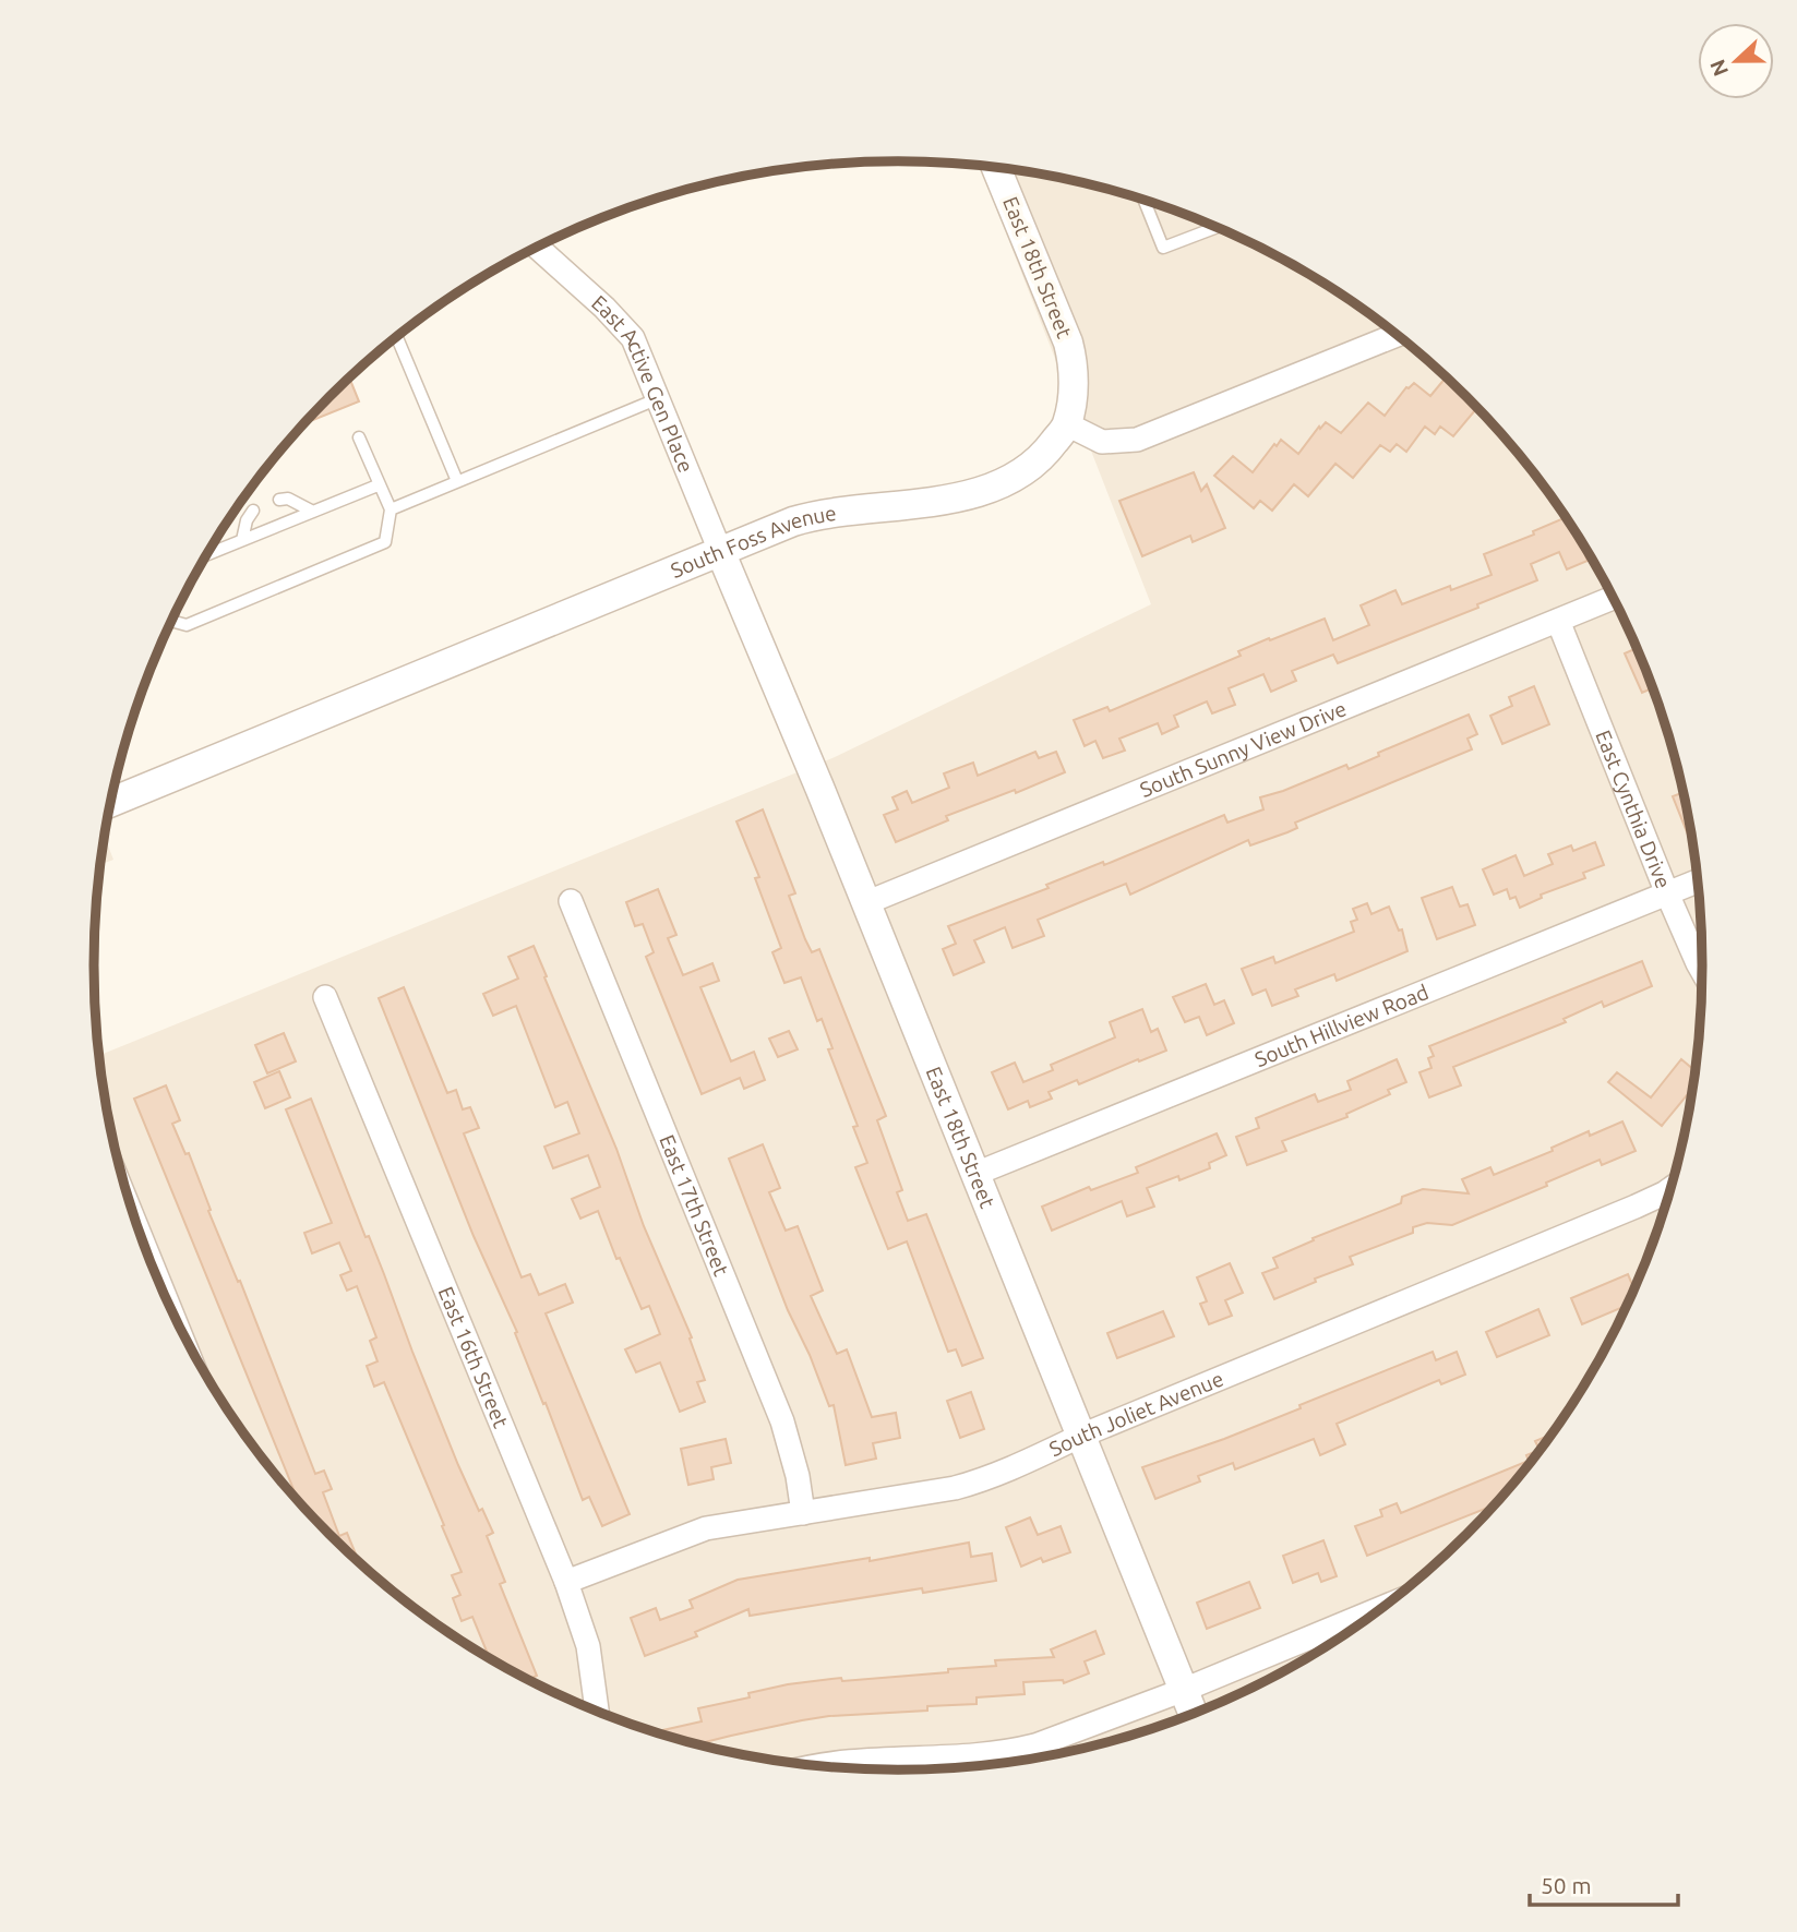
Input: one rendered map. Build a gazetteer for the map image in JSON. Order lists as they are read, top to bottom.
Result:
{
  "streets": {
    "street": [
      "East 18th Street",
      "East Active Gen Place",
      "South Foss Avenue",
      "South Sunny View Drive",
      "East Cynthia Drive",
      "South Hillview Road",
      "East 17th Street",
      "East 16th Street",
      "South Joliet Avenue"
    ]
  },
  "crossings": [
    ["East 18th Street", "East Active Gen Place"],
    ["East 18th Street", "South Foss Avenue"],
    ["East 18th Street", "South Sunny View Drive"],
    ["East 18th Street", "South Hillview Road"],
    ["East 18th Street", "South Joliet Avenue"],
    ["East Active Gen Place", "South Foss Avenue"],
    ["South Sunny View Drive", "East Cynthia Drive"],
    ["East Cynthia Drive", "South Hillview Road"],
    ["East 17th Street", "South Joliet Avenue"],
    ["East 16th Street", "South Joliet Avenue"]
  ],
  "scale_bar": "50 m",
  "north": "left"
}
